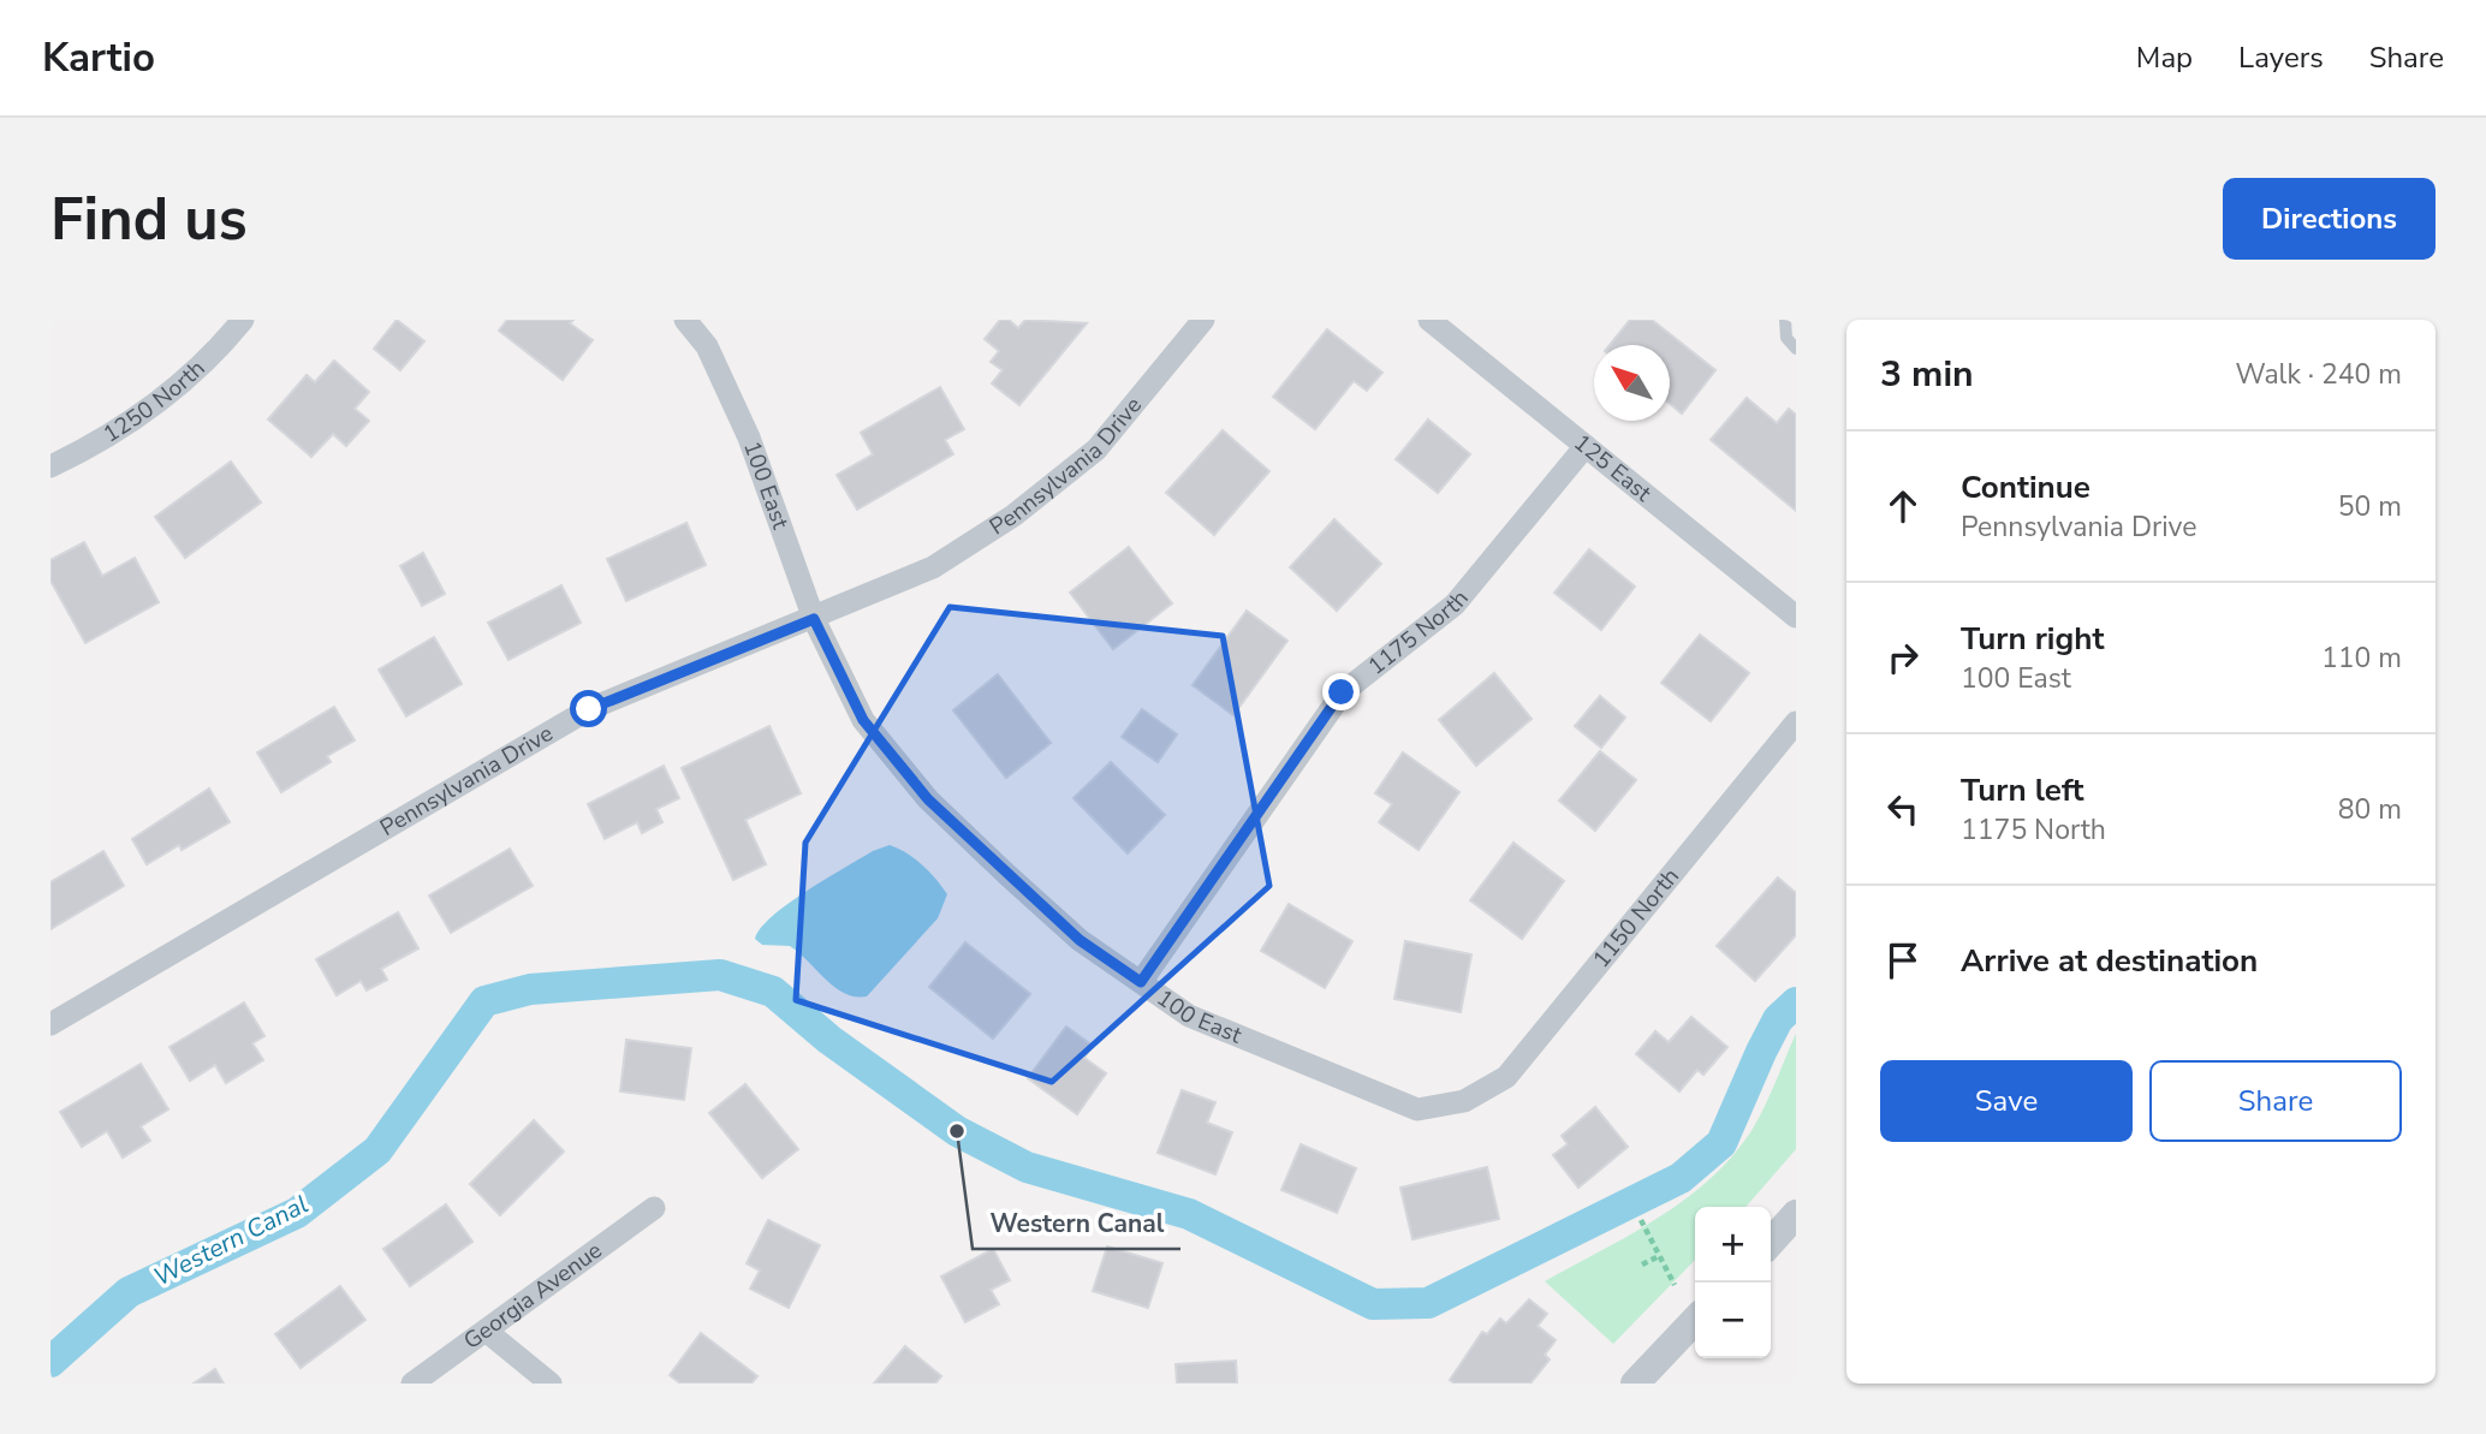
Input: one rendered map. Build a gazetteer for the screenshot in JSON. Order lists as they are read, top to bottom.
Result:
{
  "streets": {
    "street": [
      "1250 North",
      "Pennsylvania Drive",
      "125 East",
      "100 East",
      "1175 North",
      "1150 North",
      "Georgia Avenue"
    ]
  },
  "crossings": [
    ["Pennsylvania Drive", "100 East"],
    ["125 East", "1175 North"],
    ["100 East", "1175 North"],
    ["100 East", "1150 North"]
  ],
  "water": ["Western Canal"],
  "places": ["Western Canal"],
  "north": "top left",
  "page": {
    "header": "Kartio",
    "nav": ["Map", "Layers", "Share"],
    "buttons": [
      "Directions",
      ["Save", "Share"]
    ],
    "title": "Find us",
    "heading": ["3 min", "Walk · 240 m"],
    "list": [
      ["Continue", "Pennsylvania Drive", "50 m"],
      ["Turn right", "100 East", "110 m"],
      ["Turn left", "1175 North", "80 m"],
      "Arrive at destination"
    ],
    "map_buttons": ["+", "−"]
  }
}
